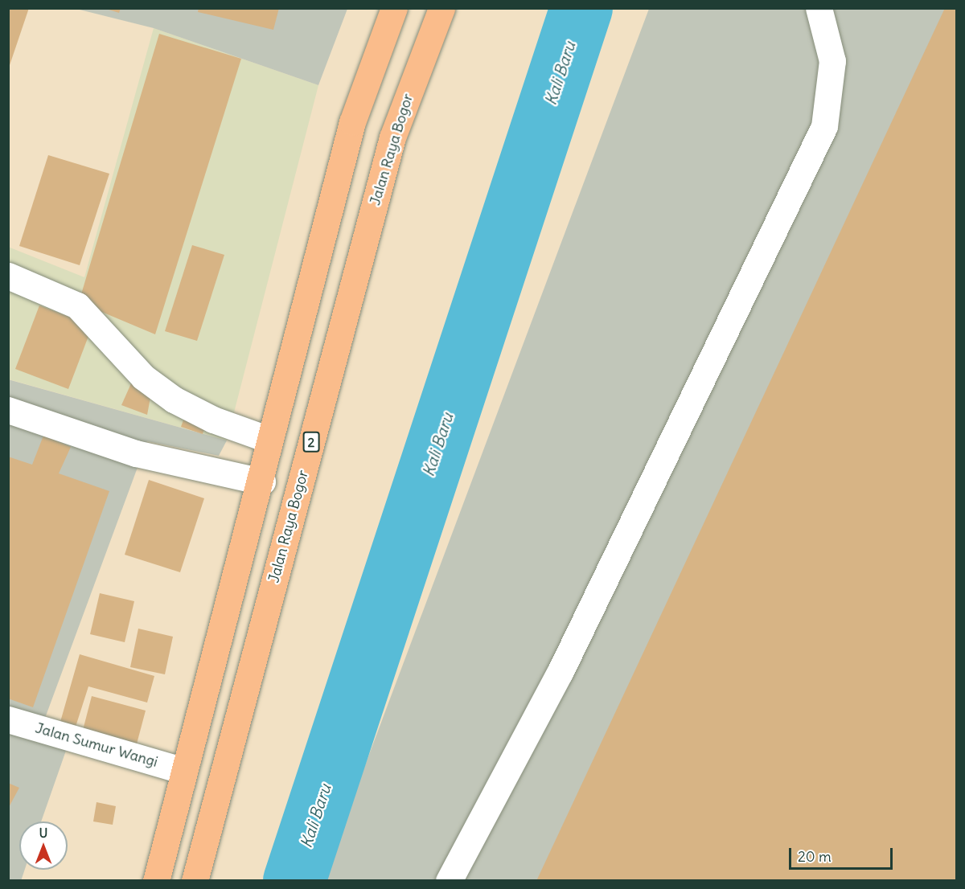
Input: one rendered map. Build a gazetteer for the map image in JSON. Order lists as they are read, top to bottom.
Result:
{
  "streets": {
    "highway": ["Jalan Raya Bogor", "2"],
    "street": ["Jalan Sumur Wangi"]
  },
  "water": ["Kali Baru"],
  "scale_bar": "20 m",
  "north": "top"
}
